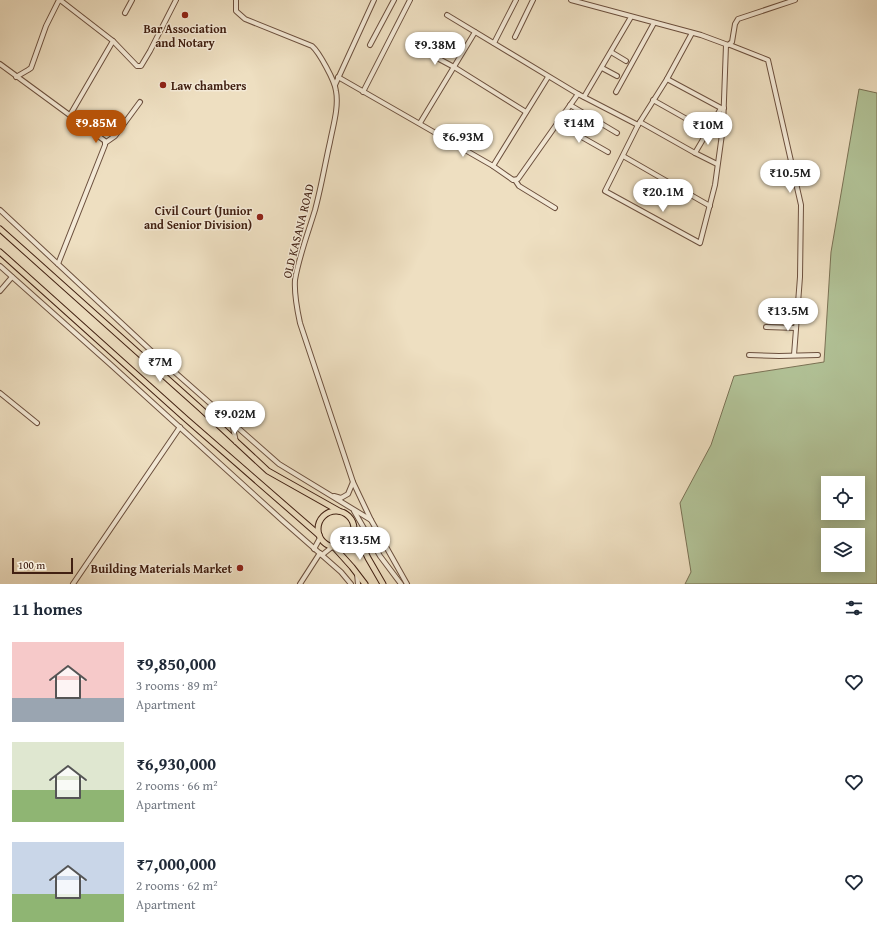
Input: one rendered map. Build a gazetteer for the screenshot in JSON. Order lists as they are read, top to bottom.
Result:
{
  "streets": {
    "street": ["OLD KASANA ROAD"]
  },
  "places": [
    "Bar Association and Notary",
    "Law chambers",
    "Civil Court (Junior and Senior Division)",
    "Building Materials Market"
  ],
  "scale_bar": "100 m",
  "page": {
    "price": [
      "₹9.38M",
      "₹9.85M",
      "₹14M",
      "₹10M",
      "₹6.93M",
      "₹10.5M",
      "₹20.1M",
      "₹13.5M",
      "₹7M",
      "₹9.02M",
      "₹13.5M"
    ],
    "scale": "100 m",
    "heading": "11 homes",
    "list": [
      {
        "name": "₹9,850,000",
        "note": "3 rooms · 89 m² · Apartment"
      },
      {
        "name": "₹6,930,000",
        "note": "2 rooms · 66 m² · Apartment"
      },
      {
        "name": "₹7,000,000",
        "note": "2 rooms · 62 m² · Apartment"
      }
    ]
  }
}
